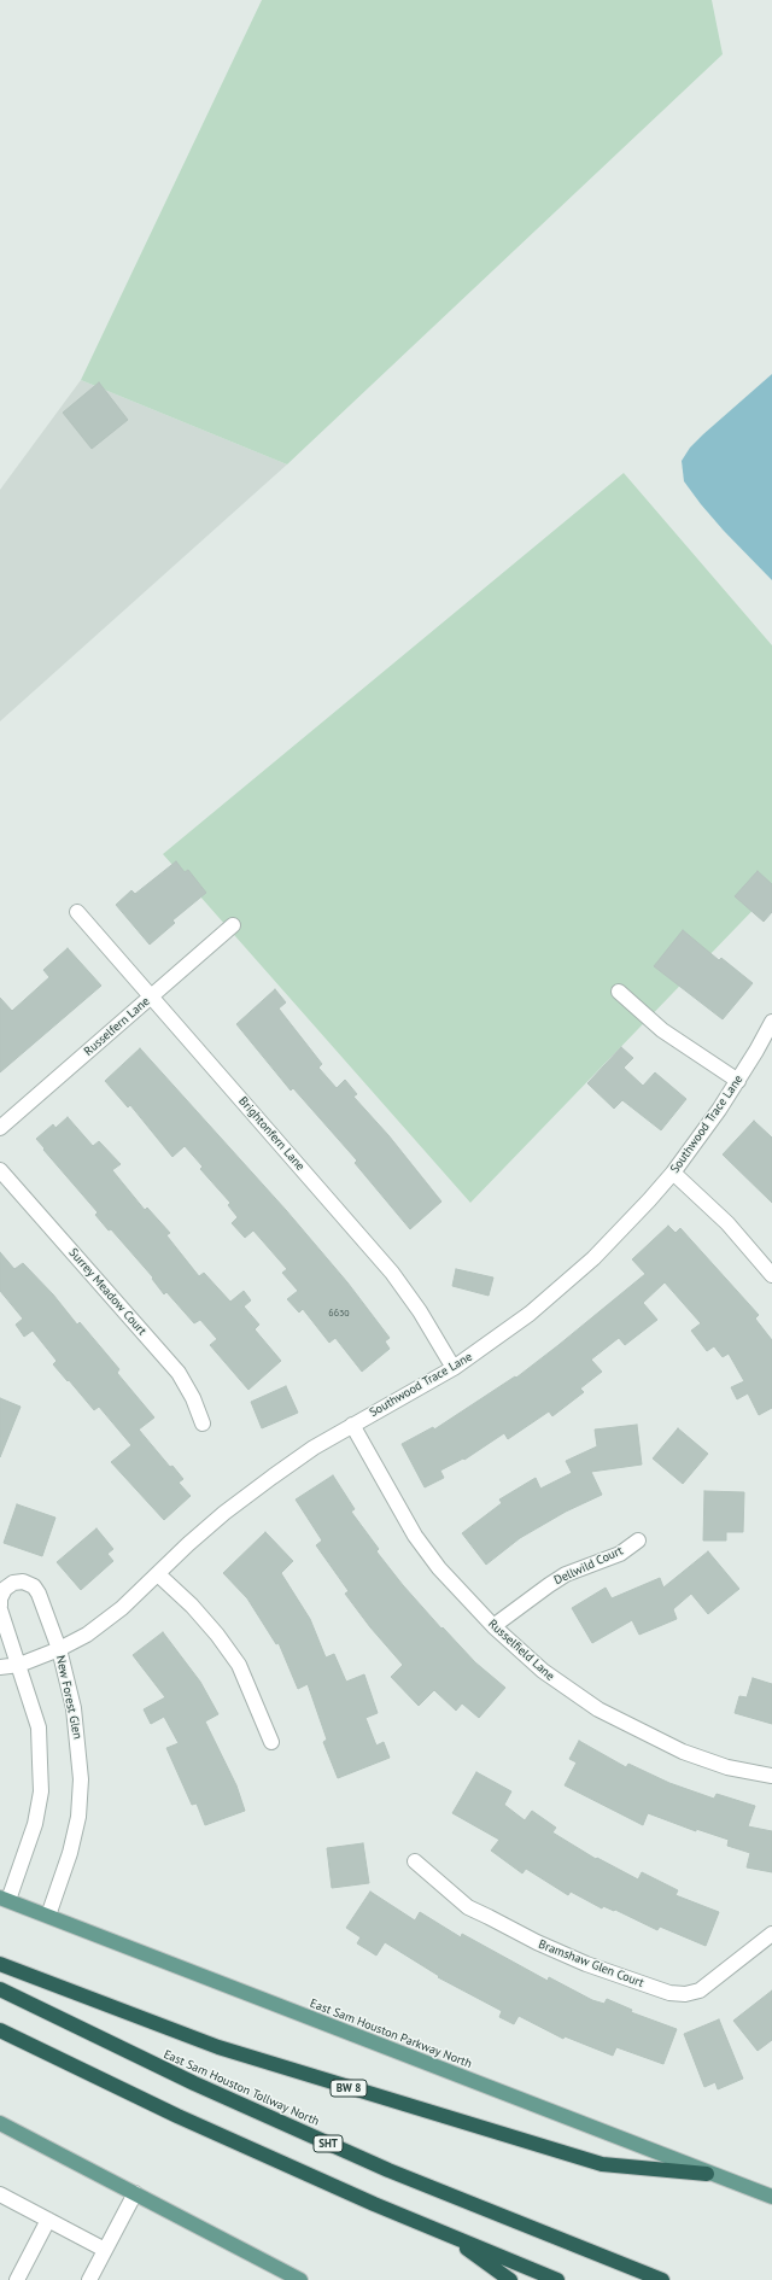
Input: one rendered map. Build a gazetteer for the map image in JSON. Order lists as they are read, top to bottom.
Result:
{
  "streets": {
    "highway": ["East Sam Houston Tollway North", "BW 8", "SHT"],
    "main road": ["East Sam Houston Parkway North"],
    "street": [
      "Russelfern Lane",
      "Southwood Trace Lane",
      "Brightonfern Lane",
      "Surrey Meadow Court",
      "Dellwild Court",
      "Russelfield Lane",
      "New Forest Glen",
      "Bramshaw Glen Court"
    ]
  },
  "crossings": [
    ["Russelfern Lane", "Brightonfern Lane"],
    ["Southwood Trace Lane", "Brightonfern Lane"],
    ["Southwood Trace Lane", "Russelfield Lane"],
    ["Southwood Trace Lane", "New Forest Glen"],
    ["Dellwild Court", "Russelfield Lane"],
    ["New Forest Glen", "East Sam Houston Parkway North"],
    ["East Sam Houston Parkway North", "BW 8"]
  ],
  "house_numbers": ["6630"]
}
